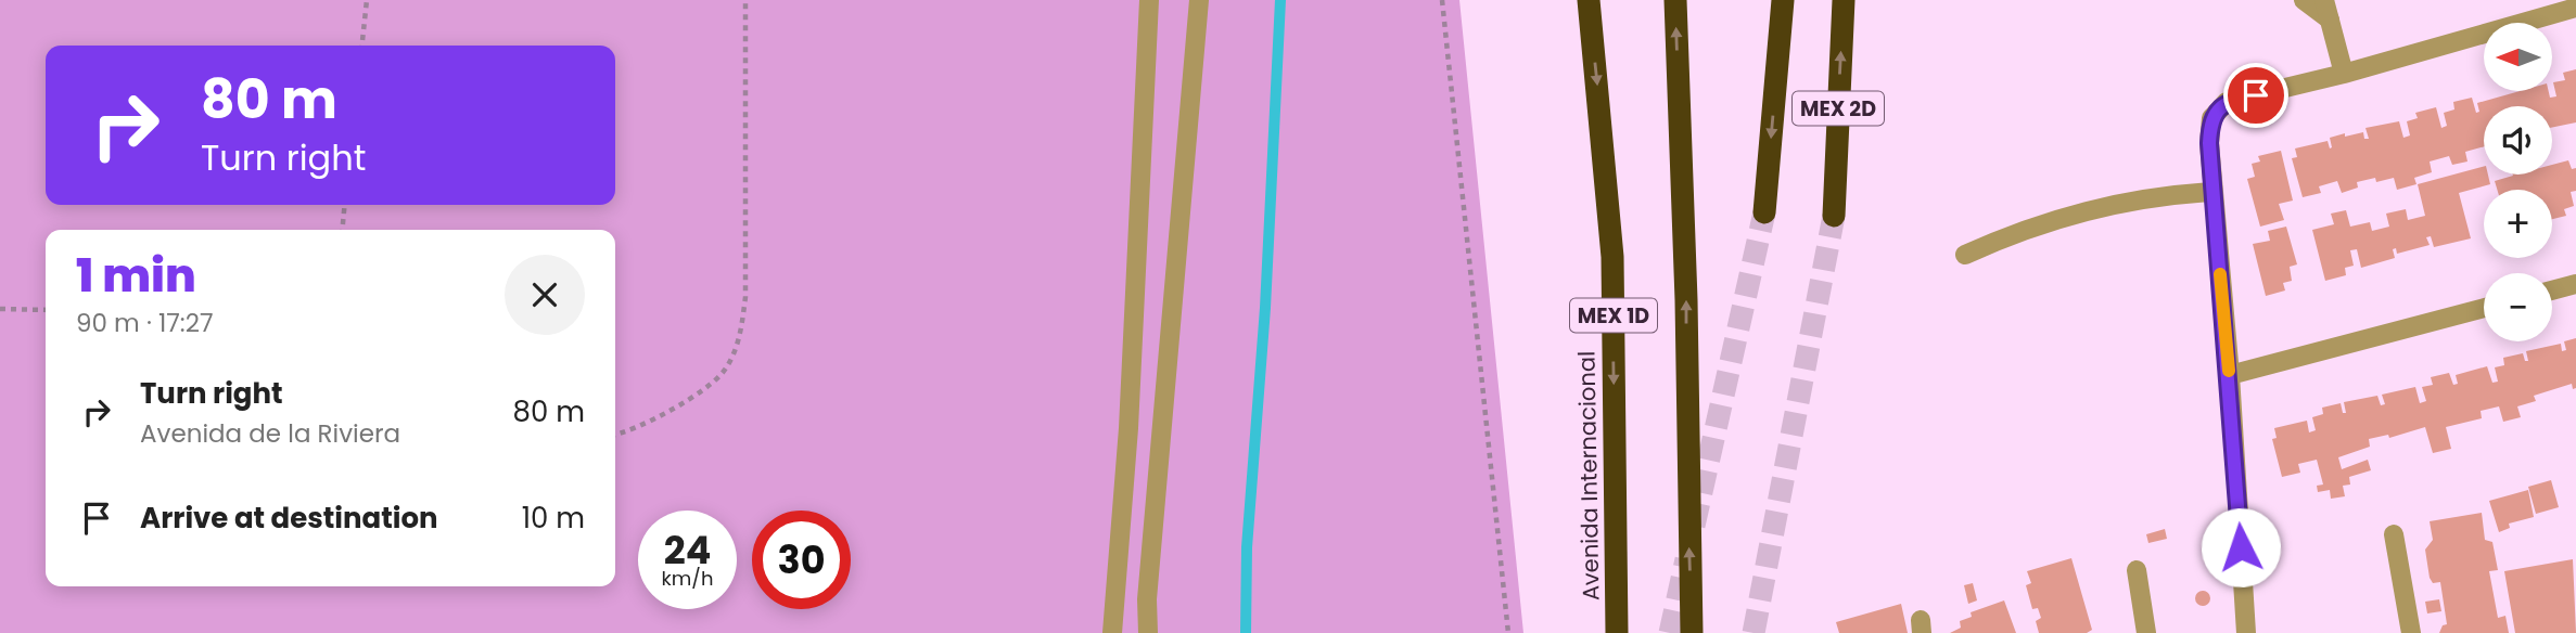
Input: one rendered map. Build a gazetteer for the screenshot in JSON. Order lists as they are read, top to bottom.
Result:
{
  "streets": {
    "highway": ["MEX 2D", "MEX 1D", "Avenida Internacional"]
  },
  "north": "left",
  "page": {
    "map_buttons": ["+", "−"],
    "turn": ["80 m", "Turn right"],
    "heading": ["1 min", "90 m · 17:27"],
    "list": [
      {
        "name": "Turn right",
        "note": "Avenida de la Riviera",
        "value": "80 m"
      },
      {
        "name": "Arrive at destination",
        "value": "10 m"
      }
    ],
    "speed": "24 km/h",
    "limit": "30"
  }
}
